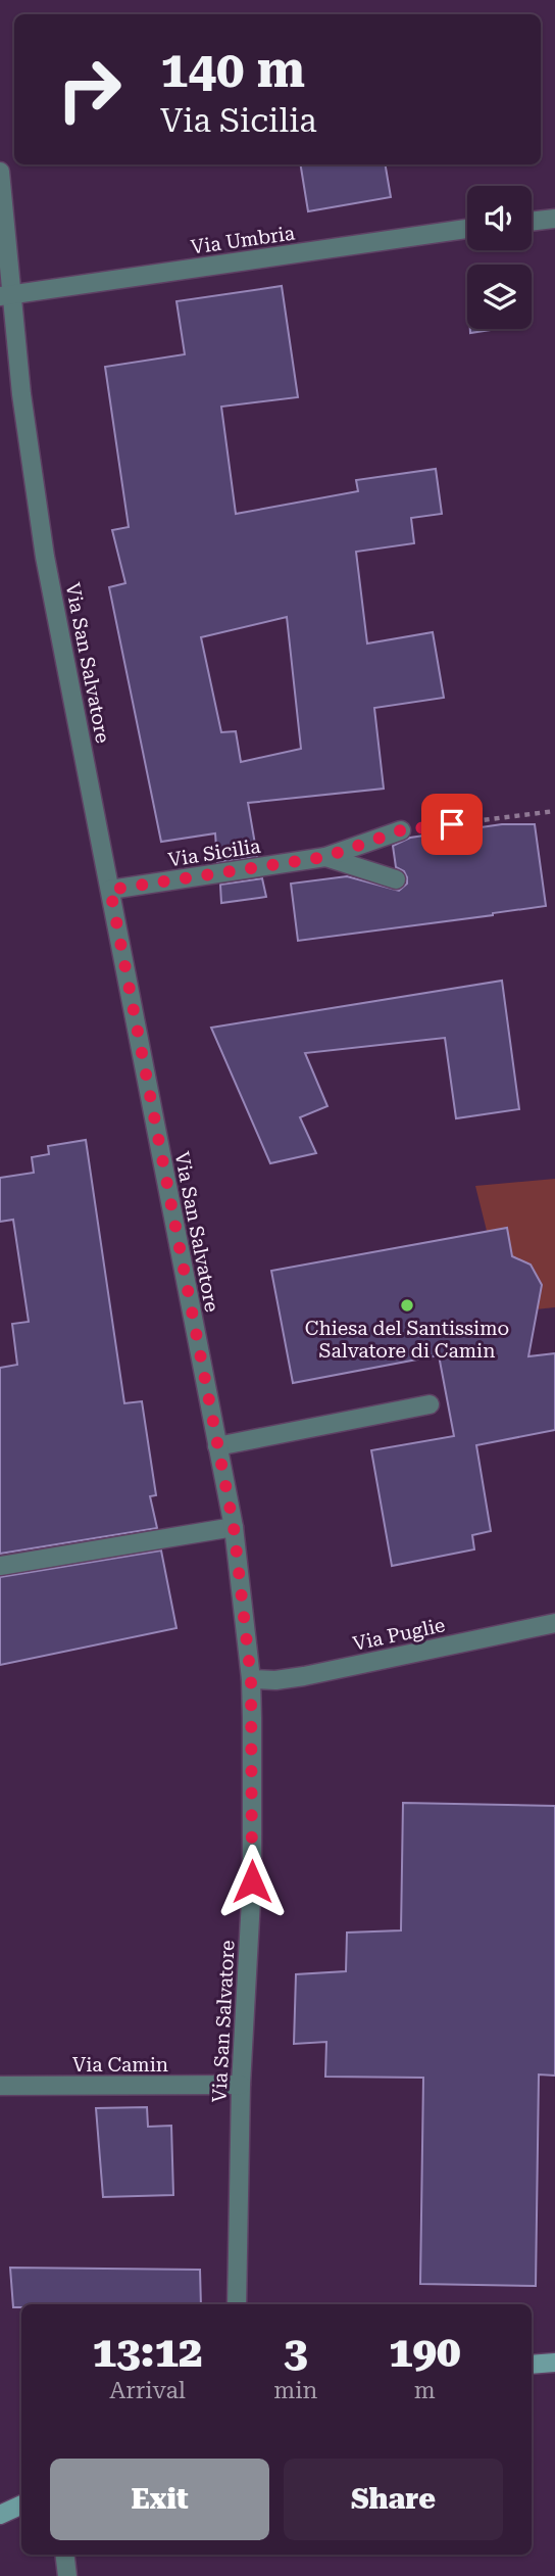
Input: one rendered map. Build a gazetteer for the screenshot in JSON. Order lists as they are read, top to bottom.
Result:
{
  "streets": {
    "street": [
      "Via Umbria",
      "Via San Salvatore",
      "Via Sicilia",
      "Via Puglie",
      "Via Camin"
    ]
  },
  "crossings": [
    ["Via Umbria", "Via San Salvatore"],
    ["Via San Salvatore", "Via Sicilia"],
    ["Via San Salvatore", "Via Puglie"],
    ["Via San Salvatore", "Via Camin"]
  ],
  "places": ["Chiesa del Santissimo Salvatore di Camin"],
  "page": {
    "turn": ["140 m", "Via Sicilia"],
    "eta": [
      "13:12",
      "Arrival",
      "3",
      "min",
      "190",
      "m"
    ],
    "buttons": ["Exit", "Share"]
  }
}
